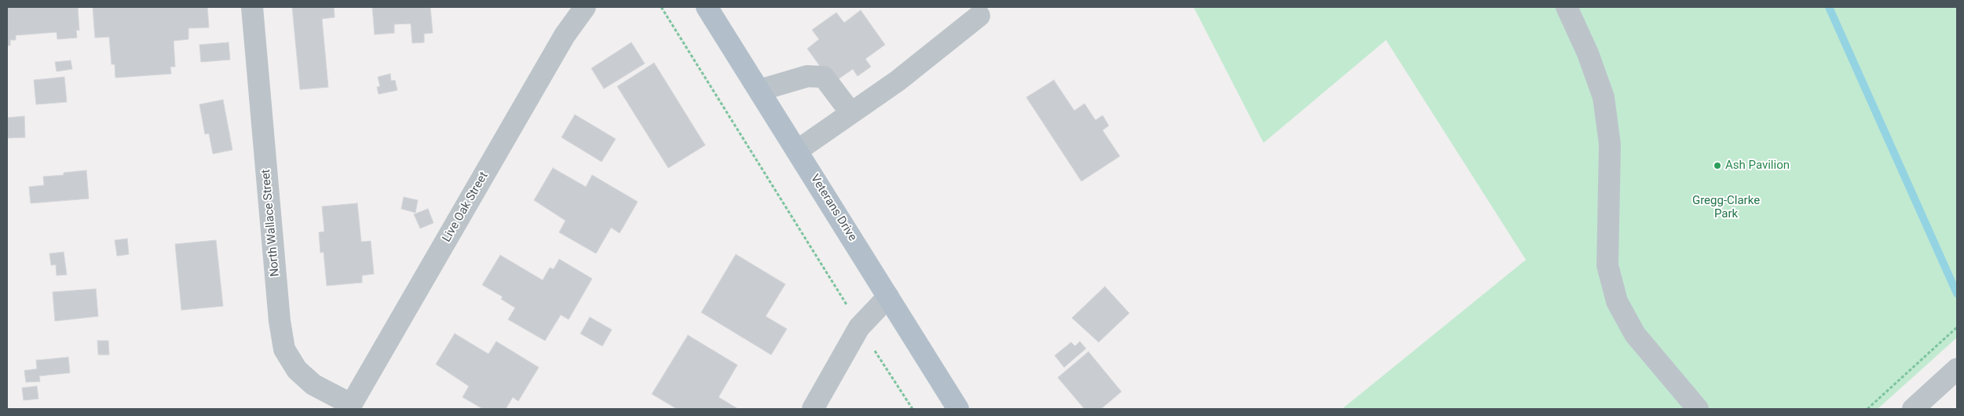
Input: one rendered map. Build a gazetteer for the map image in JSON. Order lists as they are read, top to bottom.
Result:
{
  "streets": {
    "main road": ["Veterans Drive"],
    "street": ["Live Oak Street", "North Wallace Street"]
  },
  "crossings": [
    ["Live Oak Street", "North Wallace Street"]
  ],
  "parks": ["Gregg-Clarke Park"],
  "places": ["Ash Pavilion"]
}
